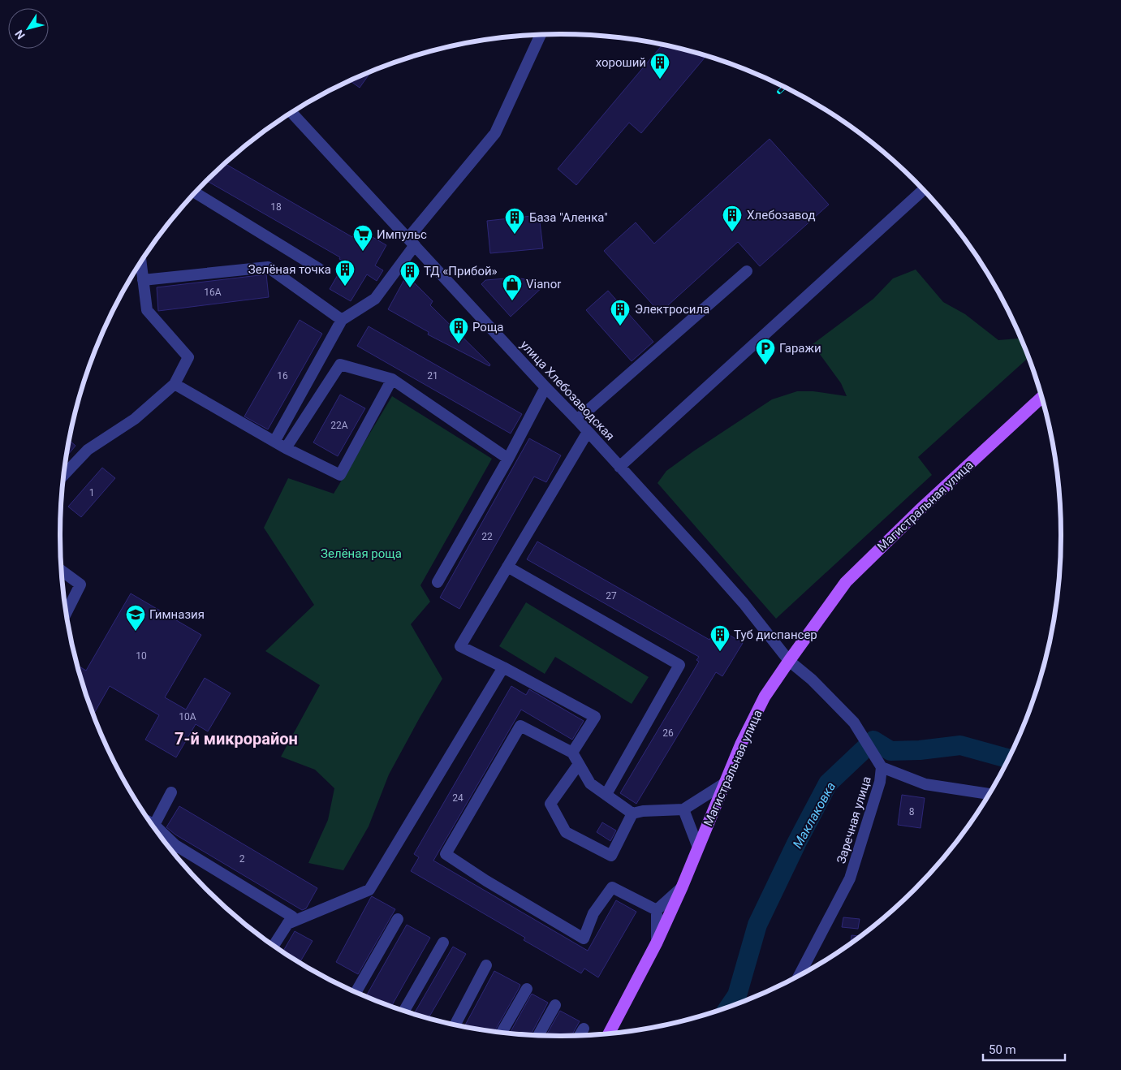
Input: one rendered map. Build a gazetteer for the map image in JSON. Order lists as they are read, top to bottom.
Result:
{
  "streets": {
    "main road": ["Магистральная улица"],
    "street": ["улица Хлебозаводская", "Заречная улица"]
  },
  "crossings": [
    ["улица Хлебозаводская", "Магистральная улица"],
    ["улица Хлебозаводская", "Заречная улица"]
  ],
  "districts": ["7-й микрорайон"],
  "water": ["Маклаковка"],
  "parks": ["Зелёная роща"],
  "places": {
    "building": [
      "хороший",
      "Хлебозавод",
      "База \"Аленка\"",
      "Зелёная точка",
      "ТД «Прибой»",
      "Электросила",
      "Роща",
      "Туб диспансер"
    ],
    "supermarket": ["Импульс"],
    "shop": ["Vianor"],
    "parking": ["Гаражи"],
    "school or university": ["Гимназия"]
  },
  "house_numbers": [
    "18",
    "16А",
    "16",
    "21",
    "22А",
    "1",
    "22",
    "27",
    "10",
    "10А",
    "26",
    "24",
    "8",
    "2"
  ],
  "scale_bar": "50 m",
  "north": "bottom left"
}
